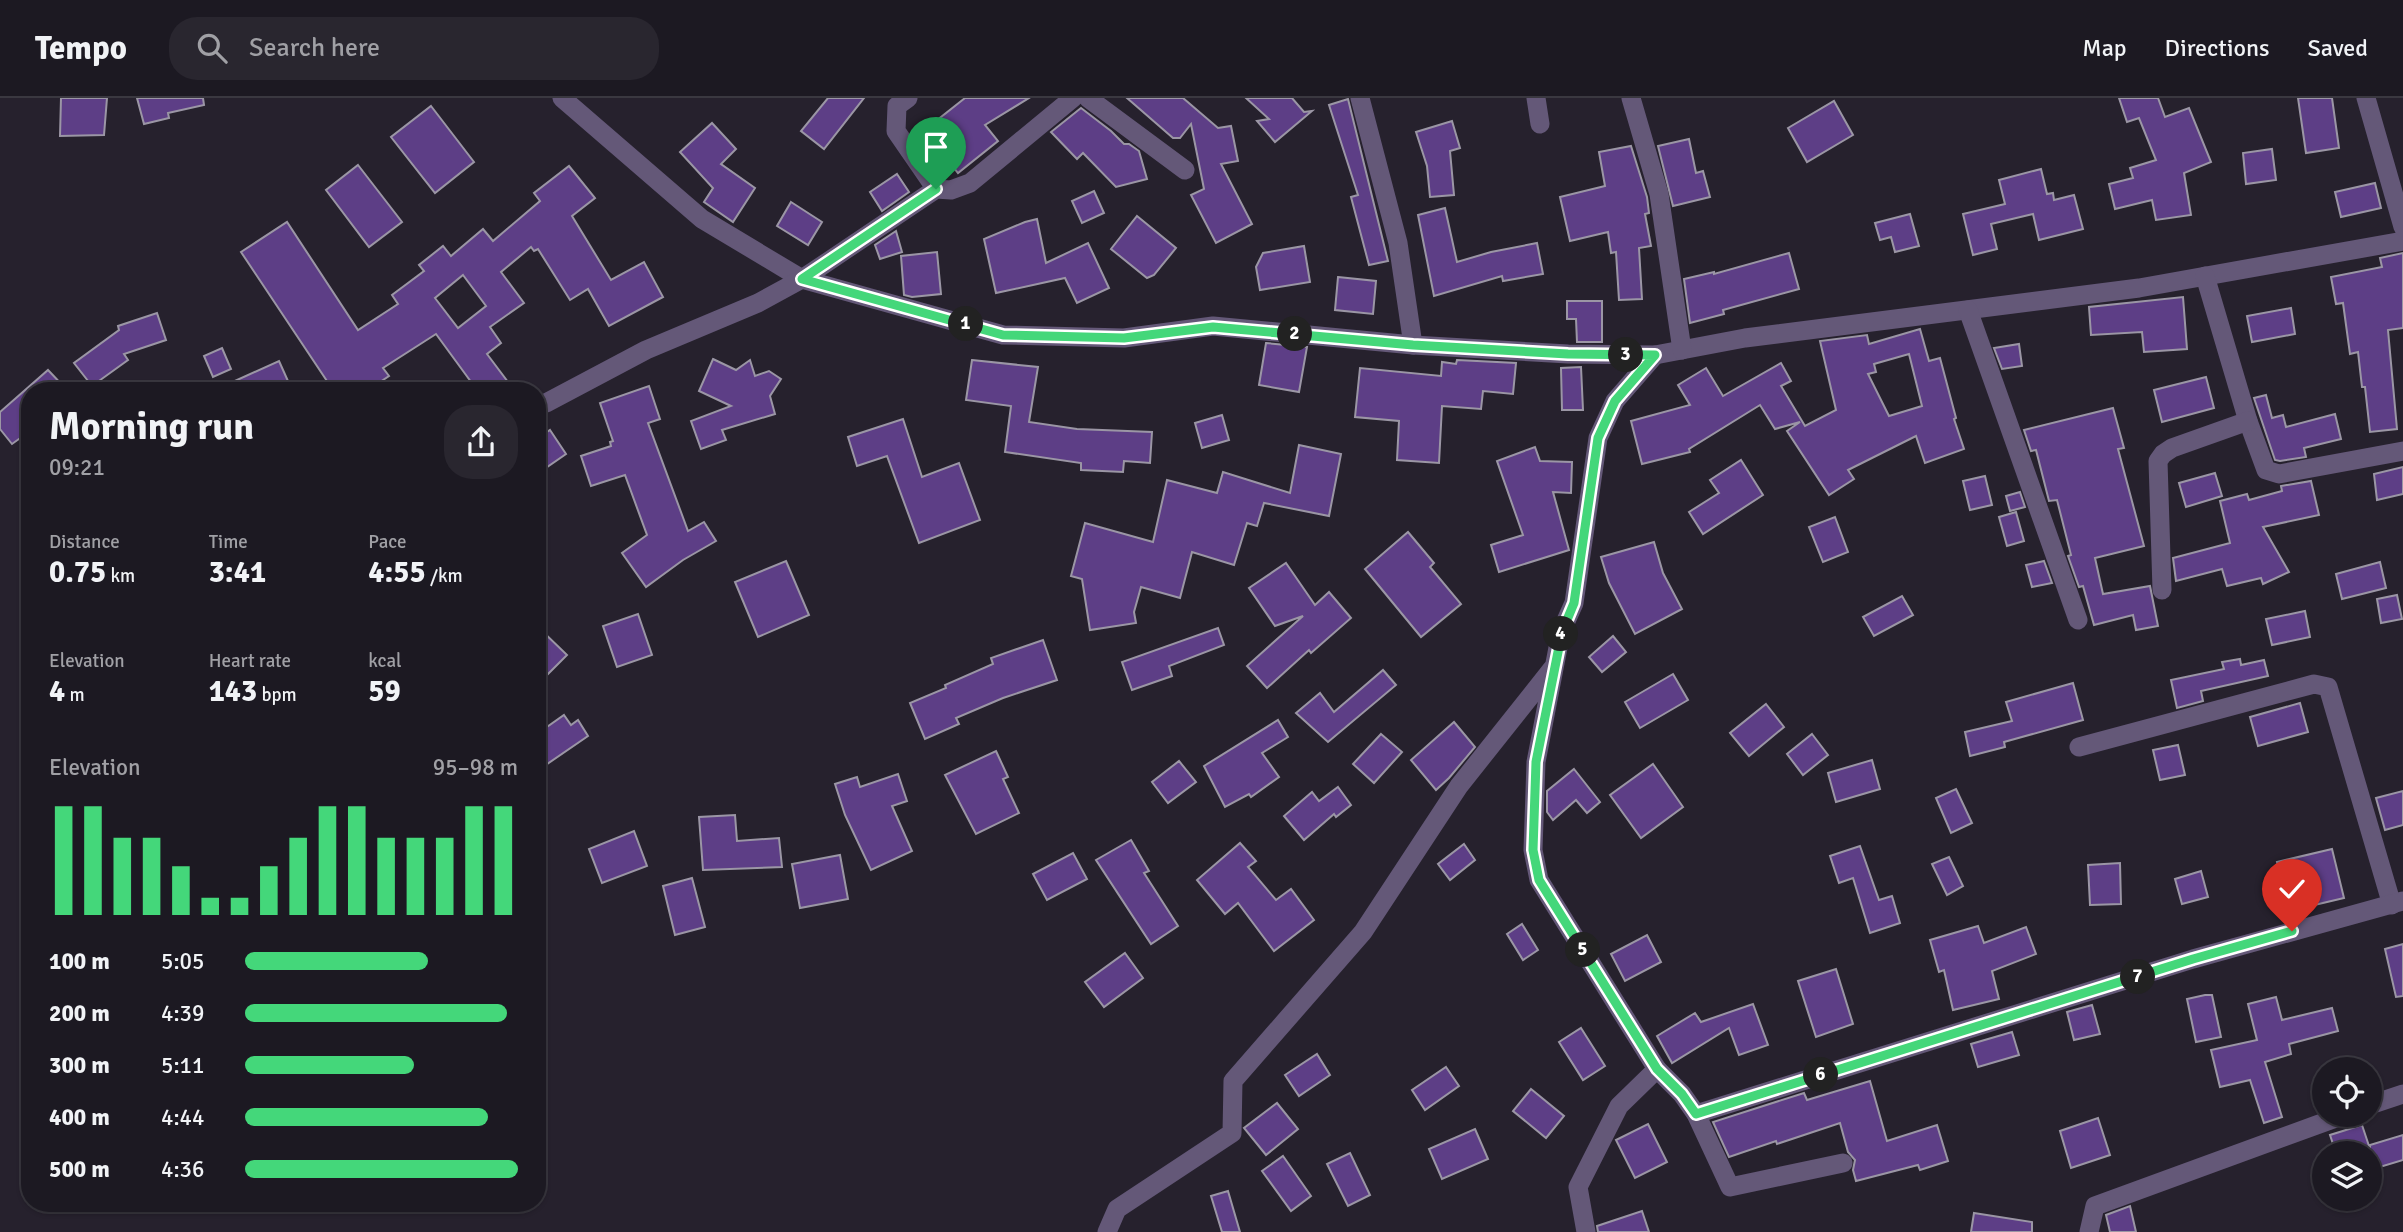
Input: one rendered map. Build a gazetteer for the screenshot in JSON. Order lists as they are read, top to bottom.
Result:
{
  "page": {
    "header": "Tempo",
    "search": "Search here",
    "nav": ["Map", "Directions", "Saved"],
    "pins": [
      "1",
      "2",
      "3",
      "4",
      "5",
      "7",
      "6"
    ],
    "heading": ["Morning run", "09:21"],
    "stats": [
      ["Distance", "0.75 km"],
      ["Time", "3:41"],
      ["Pace", "4:55 /km"],
      ["Elevation", "4 m"],
      ["Heart rate", "143 bpm"],
      ["kcal", "59"]
    ],
    "chart": ["Elevation", "95–98 m"],
    "list": [
      {
        "name": "100 m",
        "note": "5:05"
      },
      {
        "name": "200 m",
        "note": "4:39"
      },
      {
        "name": "300 m",
        "note": "5:11"
      },
      {
        "name": "400 m",
        "note": "4:44"
      },
      {
        "name": "500 m",
        "note": "4:36"
      }
    ]
  }
}
